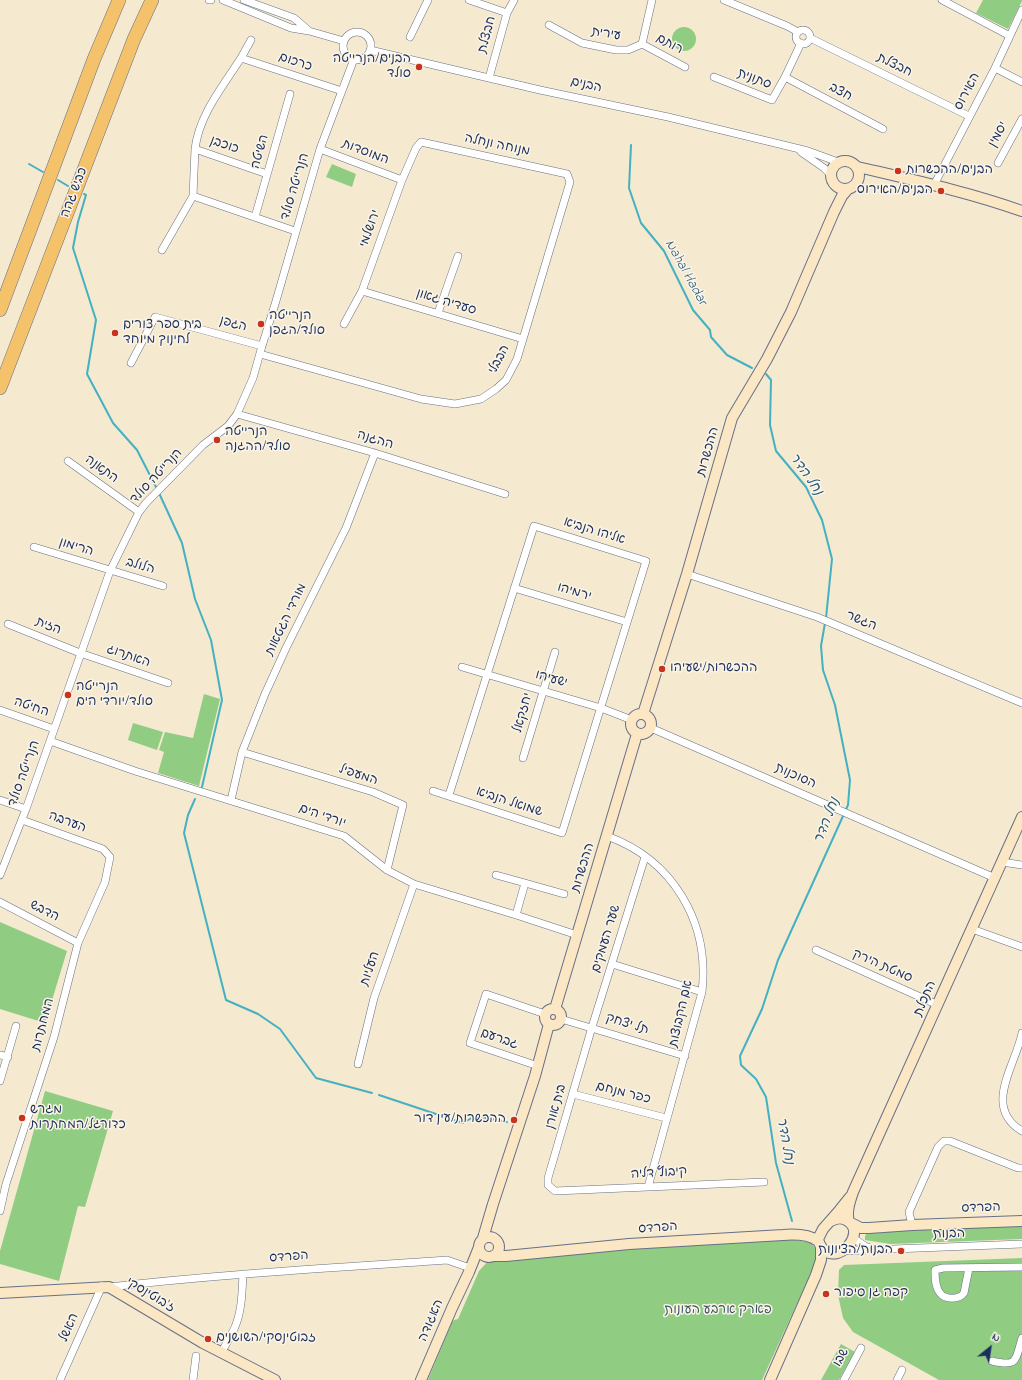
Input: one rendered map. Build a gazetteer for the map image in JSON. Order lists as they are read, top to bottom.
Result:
{
  "streets": {
    "highway": ["כביש גהה"],
    "street": [
      "חבצלת",
      "עירית",
      "רותם",
      "כרכום",
      "סתונית",
      "הבנים",
      "האירוס",
      "חצב",
      "יסמין",
      "כוכבן",
      "מנוחה ונחלה",
      "השיטה",
      "המוסדות",
      "הנרייטה סולד",
      "ירושלמי",
      "סעדיה גאון",
      "הגפן",
      "הבבלי",
      "ההגנה",
      "ההכשרות",
      "התאנה",
      "אליהו הנביא",
      "הרימון",
      "הלולב",
      "ירמיהו",
      "מורדי הגטאות",
      "הגשר",
      "הזית",
      "האתרוג",
      "ישעיהו",
      "החיטה",
      "יחזקאל",
      "המעפיל",
      "הסוכנות",
      "שמואל הנביא",
      "יורדי הים",
      "הערבה",
      "הדבש",
      "שער העמקים",
      "סמטת הירק",
      "העליות",
      "התכלת",
      "אם הקבוצות",
      "המחתרות",
      "תל יצחק",
      "גברעם",
      "כפר מנחם",
      "בית אורן",
      "קיבוץ דליה",
      "הפרדס",
      "הבנות",
      "ז'בוטינסקי",
      "האגודה",
      "האשל",
      "שבו"
    ]
  },
  "crossings": [
    ["חבצלת", "סתונית"],
    ["חבצלת", "הבנים"],
    ["חבצלת", "האירוס"],
    ["עירית", "רותם"],
    ["סתונית", "חצב"],
    ["הבנים", "ההכשרות"],
    ["כוכבן", "השיטה"],
    ["מנוחה ונחלה", "ירושלמי"],
    ["מנוחה ונחלה", "הבבלי"],
    ["המוסדות", "הנרייטה סולד"],
    ["המוסדות", "ירושלמי"],
    ["הנרייטה סולד", "הגפן"],
    ["הנרייטה סולד", "הבבלי"],
    ["הנרייטה סולד", "ההגנה"],
    ["הנרייטה סולד", "התאנה"],
    ["הנרייטה סולד", "הרימון"],
    ["הנרייטה סולד", "הלולב"],
    ["הנרייטה סולד", "הזית"],
    ["הנרייטה סולד", "האתרוג"],
    ["הנרייטה סולד", "החיטה"],
    ["הנרייטה סולד", "יורדי הים"],
    ["הנרייטה סולד", "הערבה"],
    ["ירושלמי", "סעדיה גאון"],
    ["סעדיה גאון", "הבבלי"],
    ["ההגנה", "מורדי הגטאות"],
    ["ההכשרות", "הגשר"],
    ["ההכשרות", "ישעיהו"],
    ["ההכשרות", "הסוכנות"],
    ["ההכשרות", "יורדי הים"],
    ["ההכשרות", "אם הקבוצות"],
    ["ההכשרות", "תל יצחק"],
    ["ההכשרות", "גברעם"],
    ["אליהו הנביא", "ירמיהו"],
    ["אליהו הנביא", "ישעיהו"],
    ["אליהו הנביא", "שמואל הנביא"],
    ["הרימון", "הלולב"],
    ["מורדי הגטאות", "המעפיל"],
    ["מורדי הגטאות", "יורדי הים"],
    ["הזית", "האתרוג"],
    ["ישעיהו", "יחזקאל"],
    ["ישעיהו", "הסוכנות"],
    ["המעפיל", "יורדי הים"],
    ["הסוכנות", "התכלת"],
    ["יורדי הים", "העליות"],
    ["הערבה", "המחתרות"],
    ["הדבש", "המחתרות"],
    ["שער העמקים", "אם הקבוצות"],
    ["שער העמקים", "תל יצחק"],
    ["שער העמקים", "בית אורן"],
    ["סמטת הירק", "התכלת"],
    ["התכלת", "הפרדס"],
    ["התכלת", "הבנות"],
    ["אם הקבוצות", "תל יצחק"],
    ["אם הקבוצות", "כפר מנחם"],
    ["אם הקבוצות", "קיבוץ דליה"],
    ["תל יצחק", "גברעם"],
    ["תל יצחק", "בית אורן"],
    ["כפר מנחם", "בית אורן"],
    ["בית אורן", "קיבוץ דליה"],
    ["הפרדס", "הבנות"],
    ["הפרדס", "ז'בוטינסקי"],
    ["הפרדס", "האגודה"],
    ["הפרדס", "האשל"],
    ["ז'בוטינסקי", "האשל"]
  ],
  "water": ["Nahal Hadar", "נחל הדר"],
  "parks": ["פארק ארבע העונות"],
  "places": [
    "הבנים/הנרייטה סולד",
    "הבנים/ההכשרות",
    "הבנים/האירוס",
    "הנרייטה סולד/הגפן",
    "בית ספר צורים לחינוך מיוחד",
    "הנרייטה סולד/ההגנה",
    "ההכשרות/ישעיהו",
    "הנרייטה סולד/יורדי הים",
    "מגרש כדורגל/המחתרות",
    "ההכשרות/עין דור",
    "הבנות/הציונות",
    "קפה גן סיפור",
    "זבוטינסקי/השושנים"
  ],
  "north": "top right"
}
